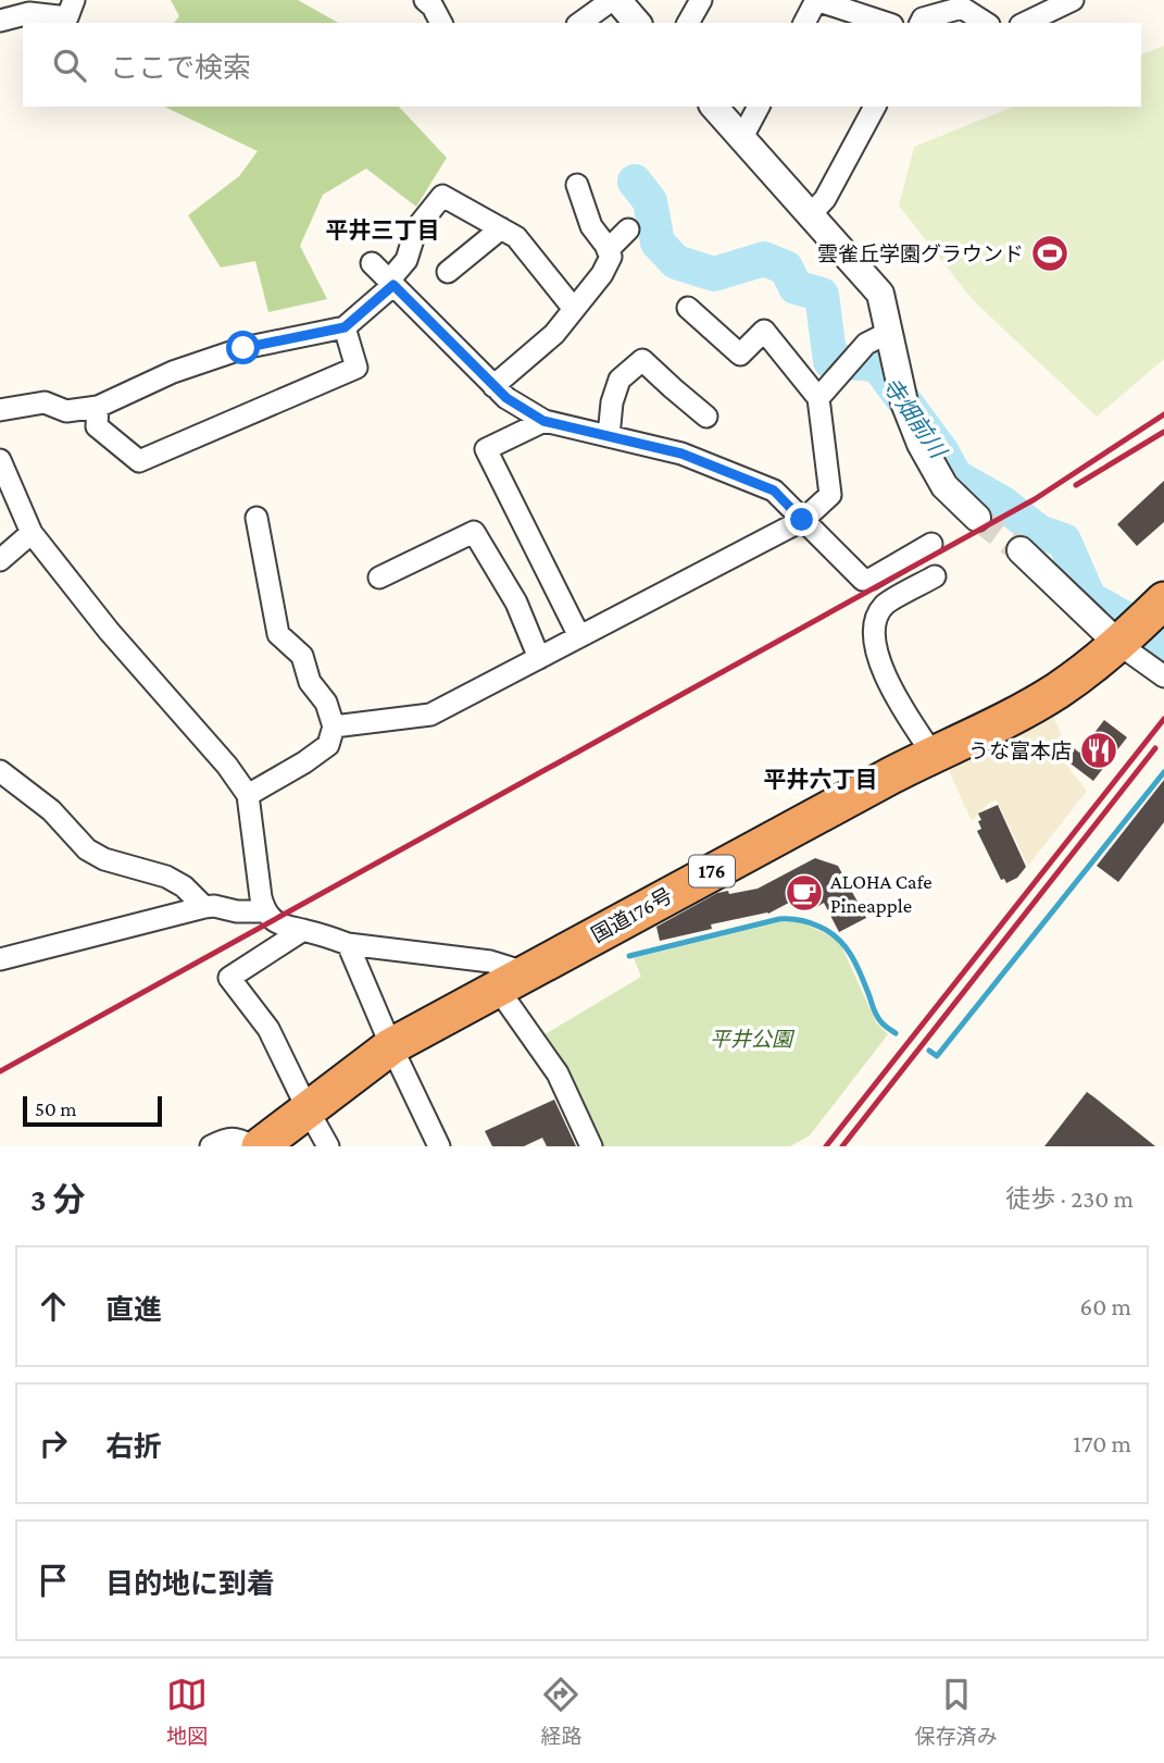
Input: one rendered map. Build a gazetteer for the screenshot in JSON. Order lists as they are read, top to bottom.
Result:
{
  "streets": {
    "highway": ["176", "国道176号"]
  },
  "districts": ["平井三丁目", "平井六丁目"],
  "water": ["寺畑前川"],
  "parks": ["平井公園"],
  "places": {
    "sports": ["雲雀丘学園グラウンド"],
    "restaurant": ["うな富本店"],
    "cafe": ["ALOHA Cafe Pineapple"]
  },
  "scale_bar": "50 m",
  "page": {
    "search": "ここで検索",
    "scale": "50 m",
    "heading": ["3 分", "徒歩 · 230 m"],
    "list": [
      ["直進", "60 m"],
      ["右折", "170 m"],
      "目的地に到着"
    ],
    "nav": ["地図", "経路", "保存済み"]
  }
}
